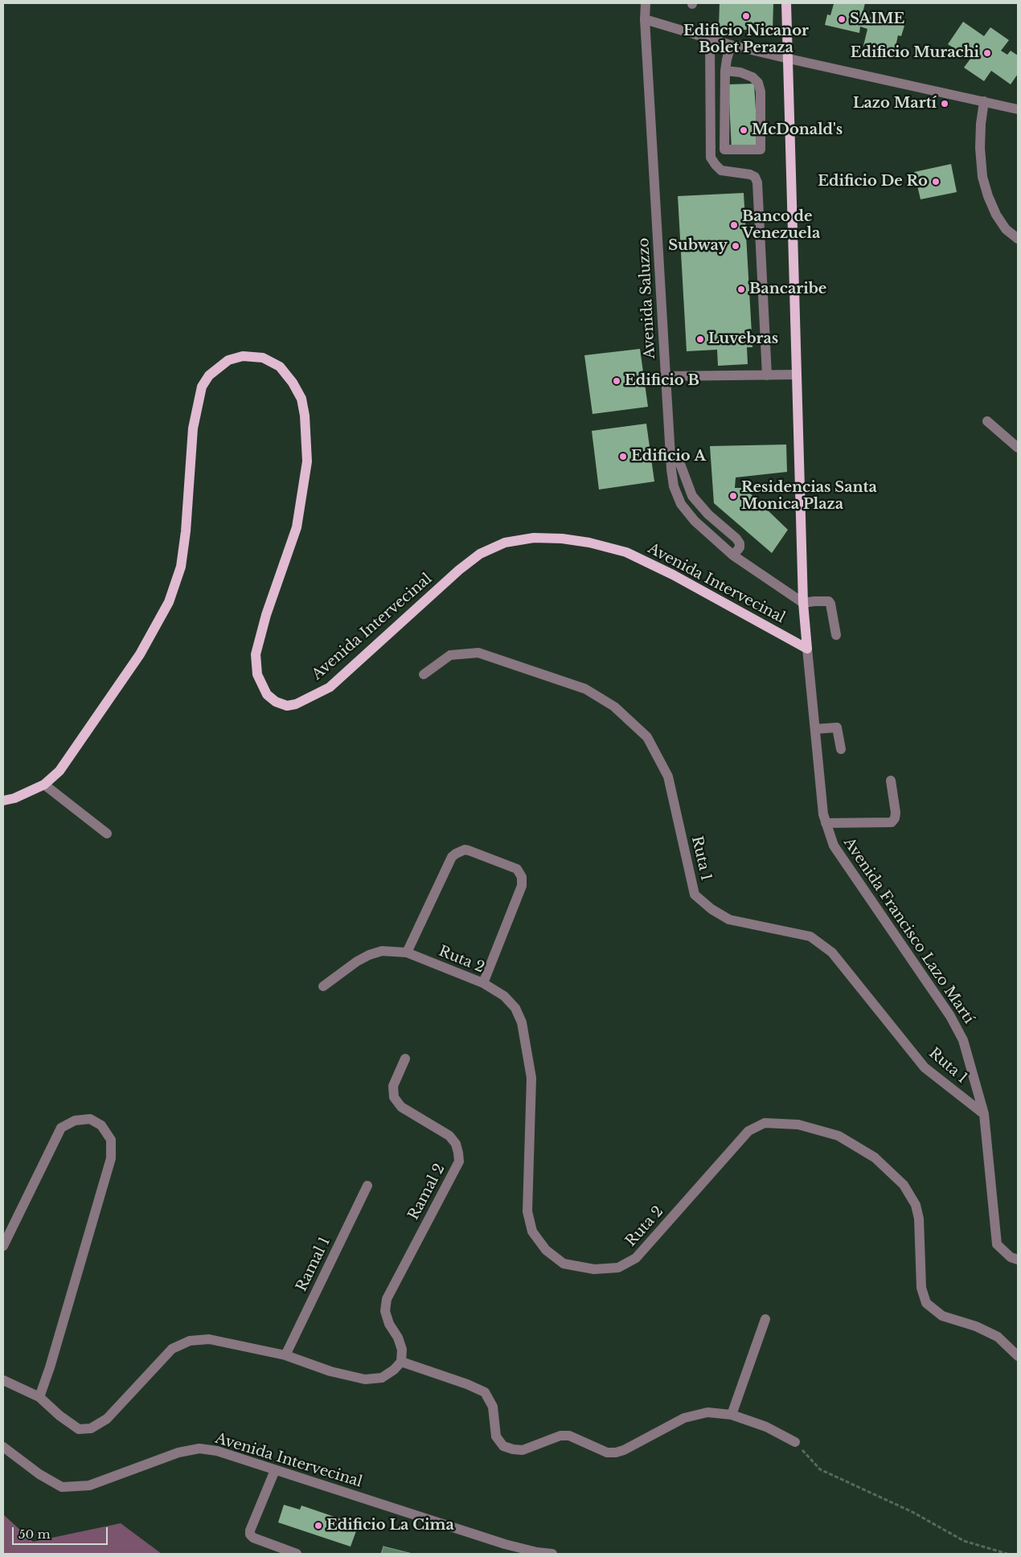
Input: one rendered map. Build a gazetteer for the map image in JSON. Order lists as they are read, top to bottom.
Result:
{
  "streets": {
    "main road": ["Avenida Intervecinal", "Avenida Francisco Lazo Martí"],
    "street": [
      "Avenida Saluzzo",
      "Ruta 1",
      "Ruta 2",
      "Ramal 2",
      "Ramal 1"
    ]
  },
  "crossings": [
    ["Avenida Saluzzo", "Avenida Francisco Lazo Martí"],
    ["Avenida Intervecinal", "Avenida Francisco Lazo Martí"],
    ["Ruta 1", "Avenida Francisco Lazo Martí"]
  ],
  "places": [
    "Edificio Nicanor Bolet Peraza",
    "SAIME",
    "Edificio Murachi",
    "Lazo Martí",
    "McDonald's",
    "Edificio De Ro",
    "Banco de Venezuela",
    "Subway",
    "Bancaribe",
    "Luvebras",
    "Edificio B",
    "Edificio A",
    "Residencias Santa Monica Plaza",
    "Edificio La Cima"
  ],
  "scale_bar": "50 m"
}
